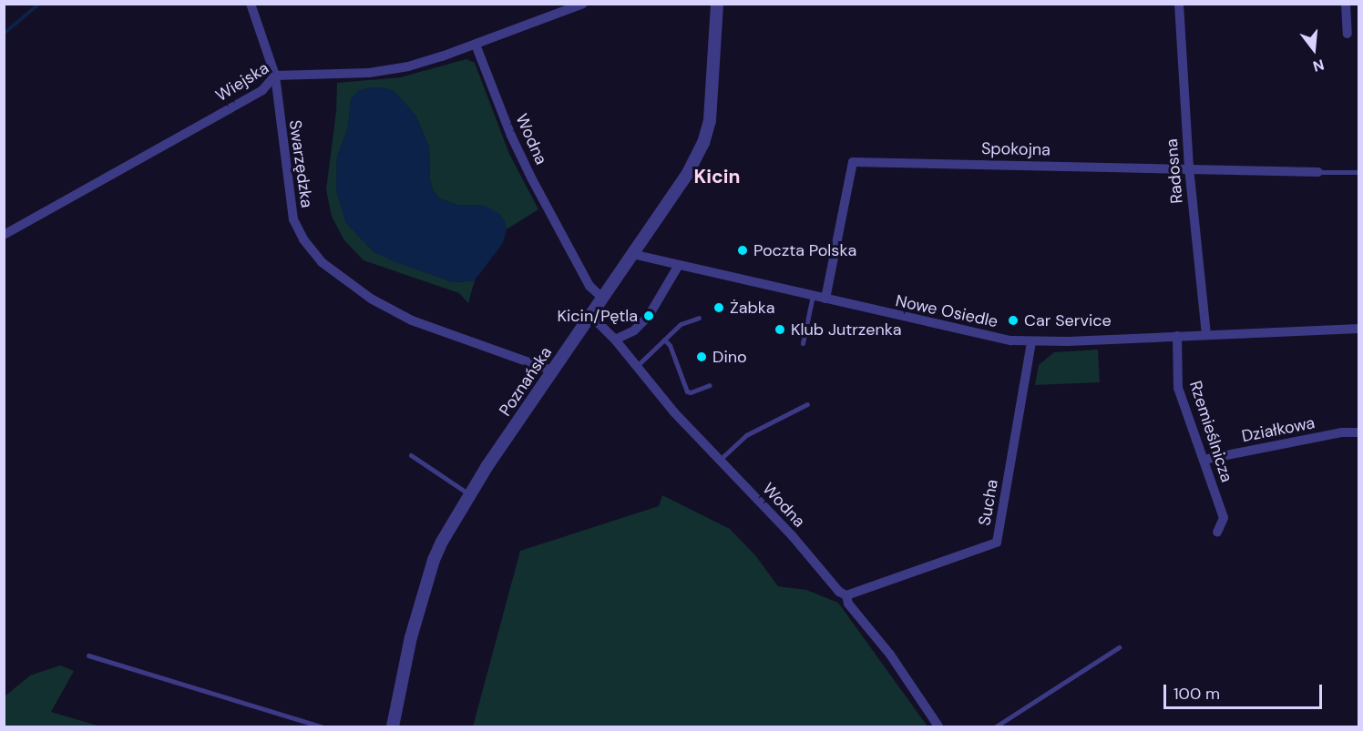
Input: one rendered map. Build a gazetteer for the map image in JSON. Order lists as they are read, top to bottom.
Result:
{
  "streets": {
    "street": [
      "Wiejska",
      "Wodna",
      "Spokojna",
      "Swarzędzka",
      "Radosna",
      "Nowe Osiedle",
      "Poznańska",
      "Działkowa",
      "Rzemieślnicza",
      "Sucha"
    ]
  },
  "crossings": [
    ["Wiejska", "Wodna"],
    ["Wiejska", "Swarzędzka"],
    ["Wodna", "Poznańska"],
    ["Wodna", "Sucha"],
    ["Spokojna", "Radosna"],
    ["Spokojna", "Nowe Osiedle"],
    ["Swarzędzka", "Poznańska"],
    ["Radosna", "Nowe Osiedle"],
    ["Nowe Osiedle", "Poznańska"],
    ["Nowe Osiedle", "Rzemieślnicza"],
    ["Nowe Osiedle", "Sucha"],
    ["Działkowa", "Rzemieślnicza"]
  ],
  "districts": ["Kicin"],
  "places": [
    "Poczta Polska",
    "Żabka",
    "Kicin/Pętla",
    "Car Service",
    "Klub Jutrzenka",
    "Dino"
  ],
  "scale_bar": "100 m",
  "north": "bottom"
}
